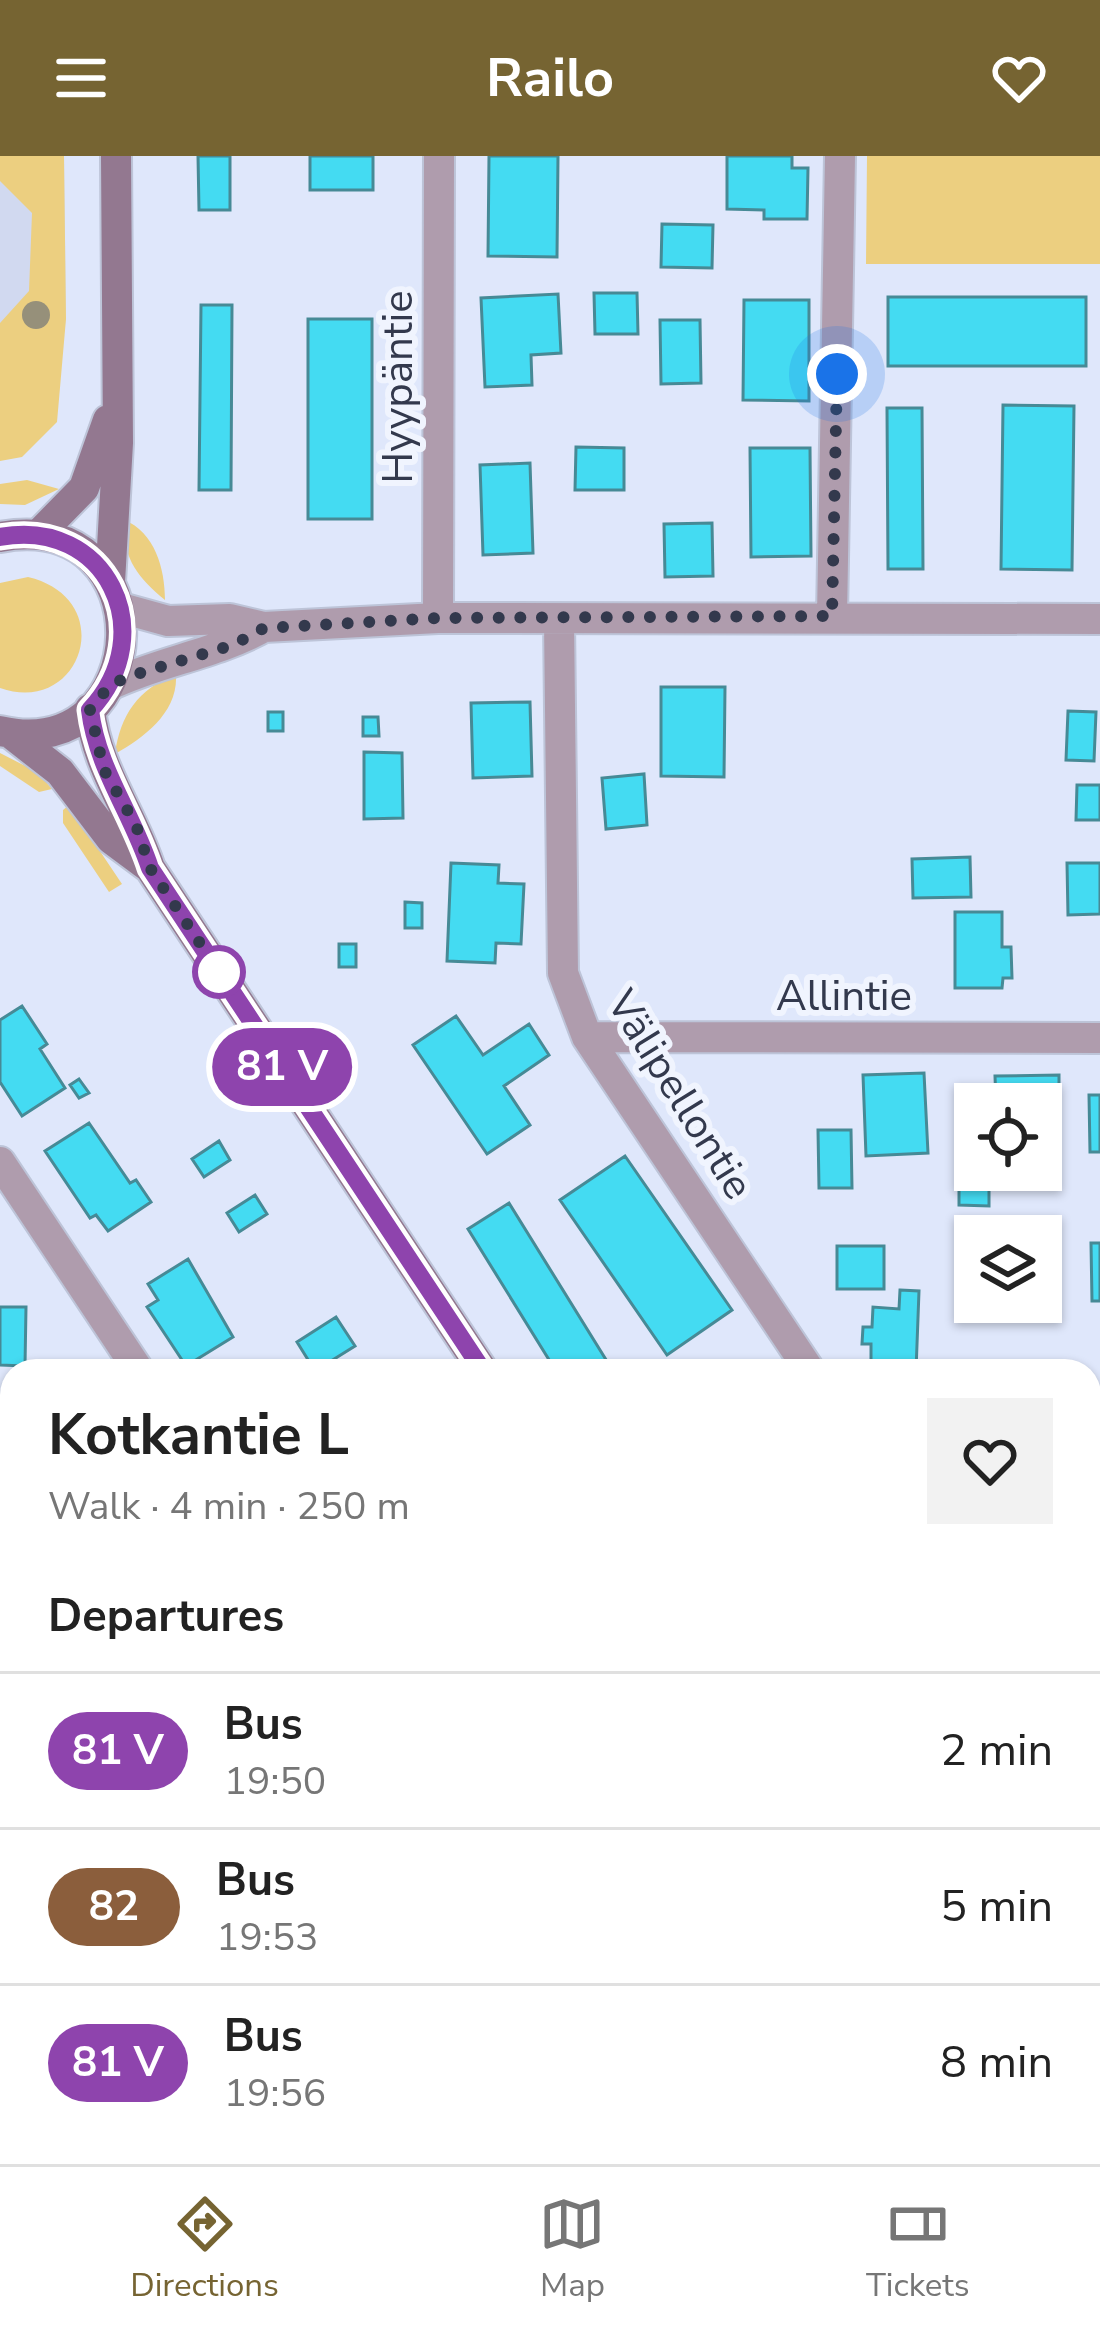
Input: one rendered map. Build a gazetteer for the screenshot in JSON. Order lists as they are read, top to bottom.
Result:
{
  "streets": {
    "street": ["Hyypäntie", "Allintie", "Välipellontie"]
  },
  "crossings": [
    ["Allintie", "Välipellontie"]
  ],
  "page": {
    "header": "Railo",
    "on_map": "81 V",
    "heading": [
      ["Kotkantie L", "Walk · 4 min · 250 m"],
      "Departures"
    ],
    "list": [
      {
        "mark": "81 V",
        "name": "Bus",
        "note": "19:50",
        "value": "2 min"
      },
      {
        "mark": "82",
        "name": "Bus",
        "note": "19:53",
        "value": "5 min"
      },
      {
        "mark": "81 V",
        "name": "Bus",
        "note": "19:56",
        "value": "8 min"
      }
    ],
    "tabs": ["Directions", "Map", "Tickets"]
  }
}
